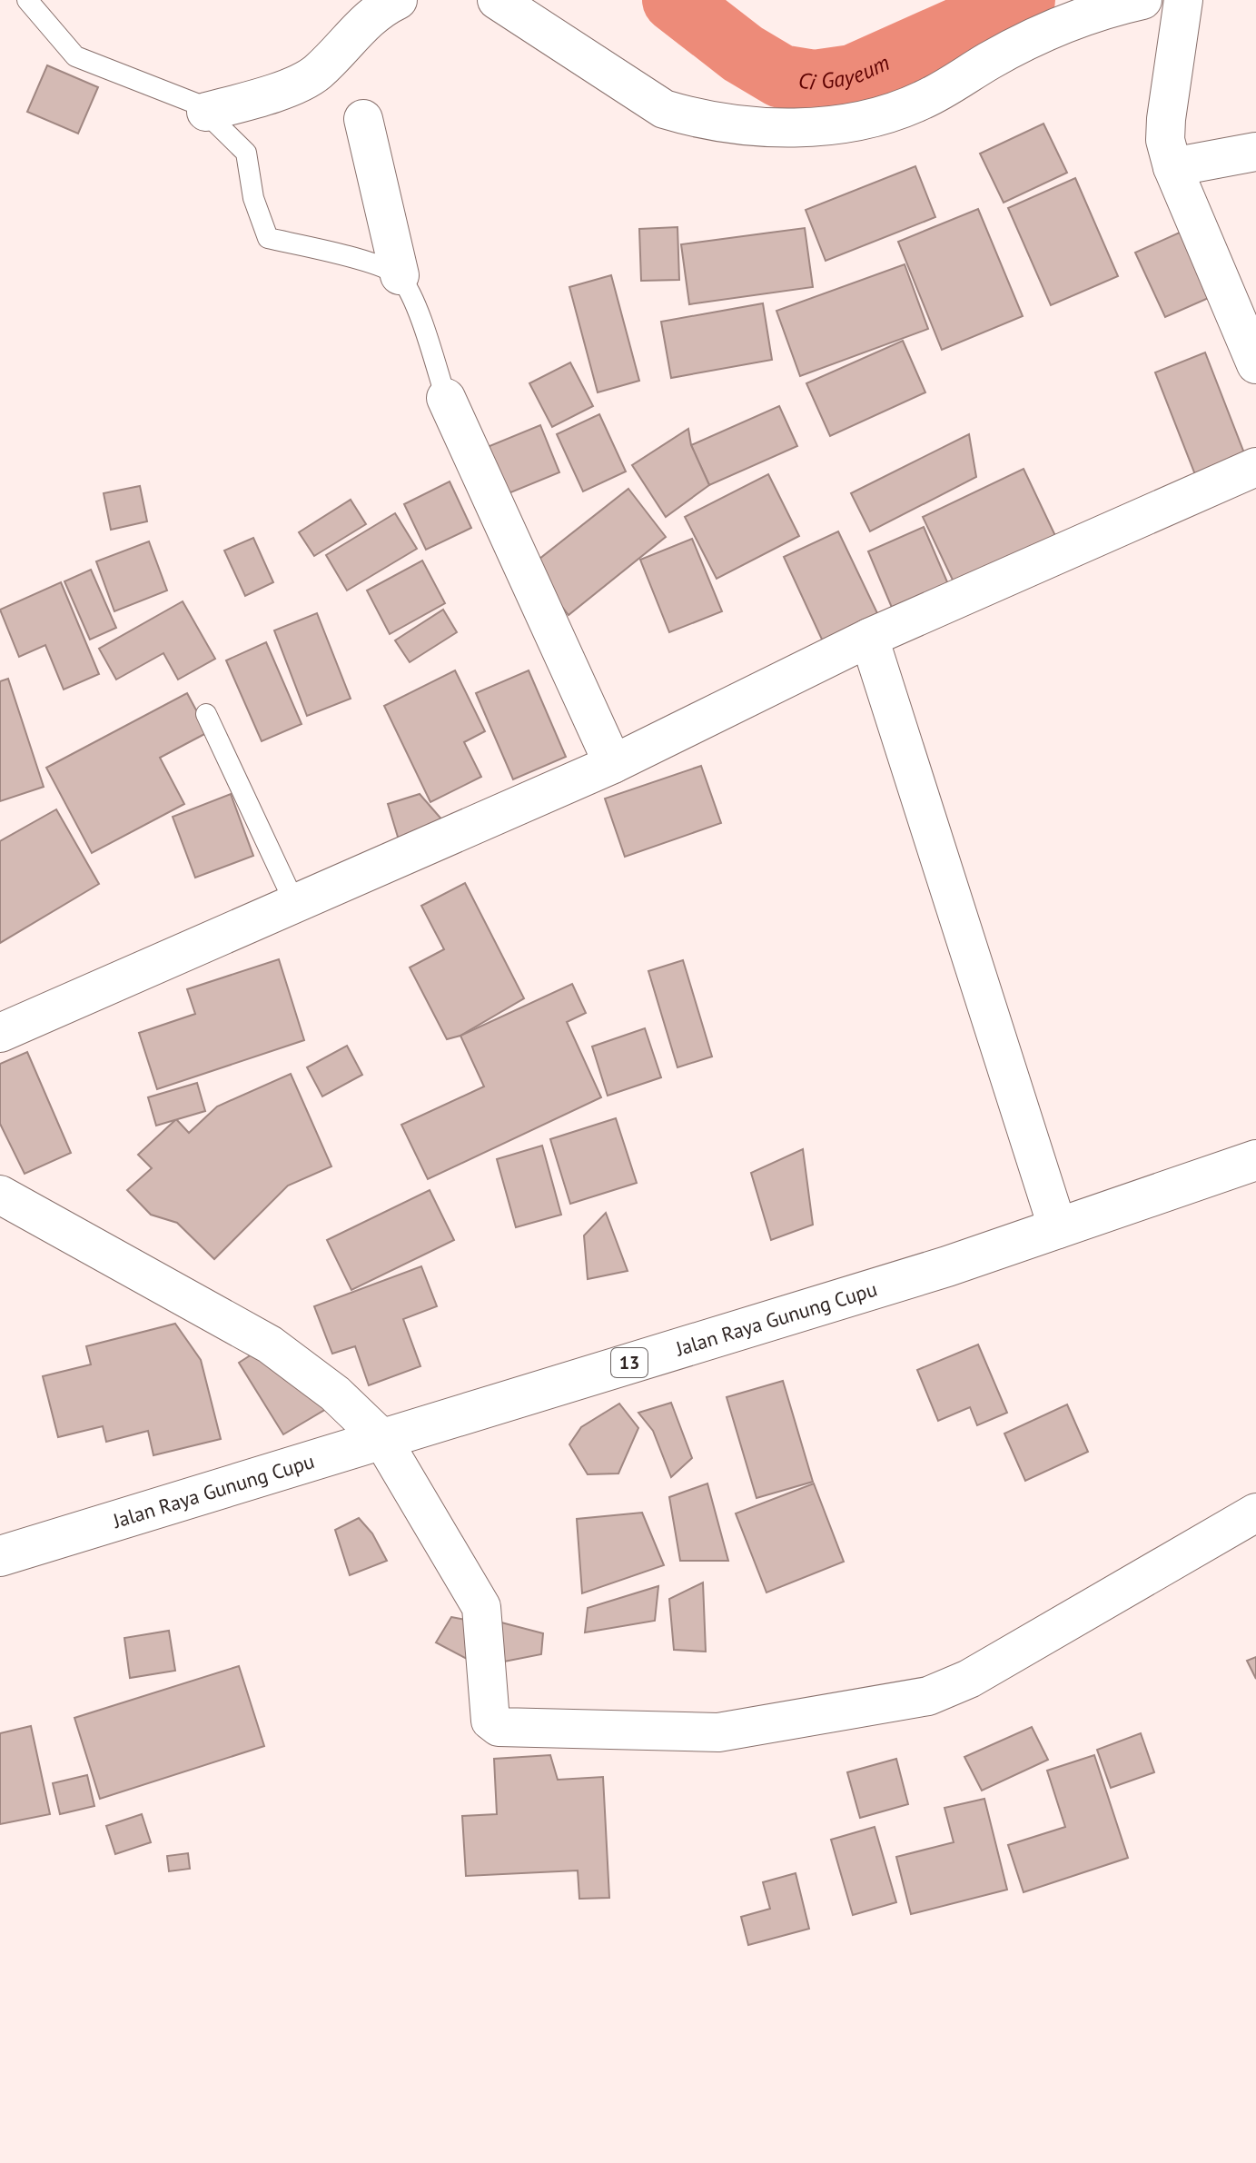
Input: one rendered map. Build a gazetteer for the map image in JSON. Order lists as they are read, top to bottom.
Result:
{
  "streets": {
    "highway": ["Jalan Raya Gunung Cupu", "13"]
  },
  "water": ["Ci Gayeum"]
}
